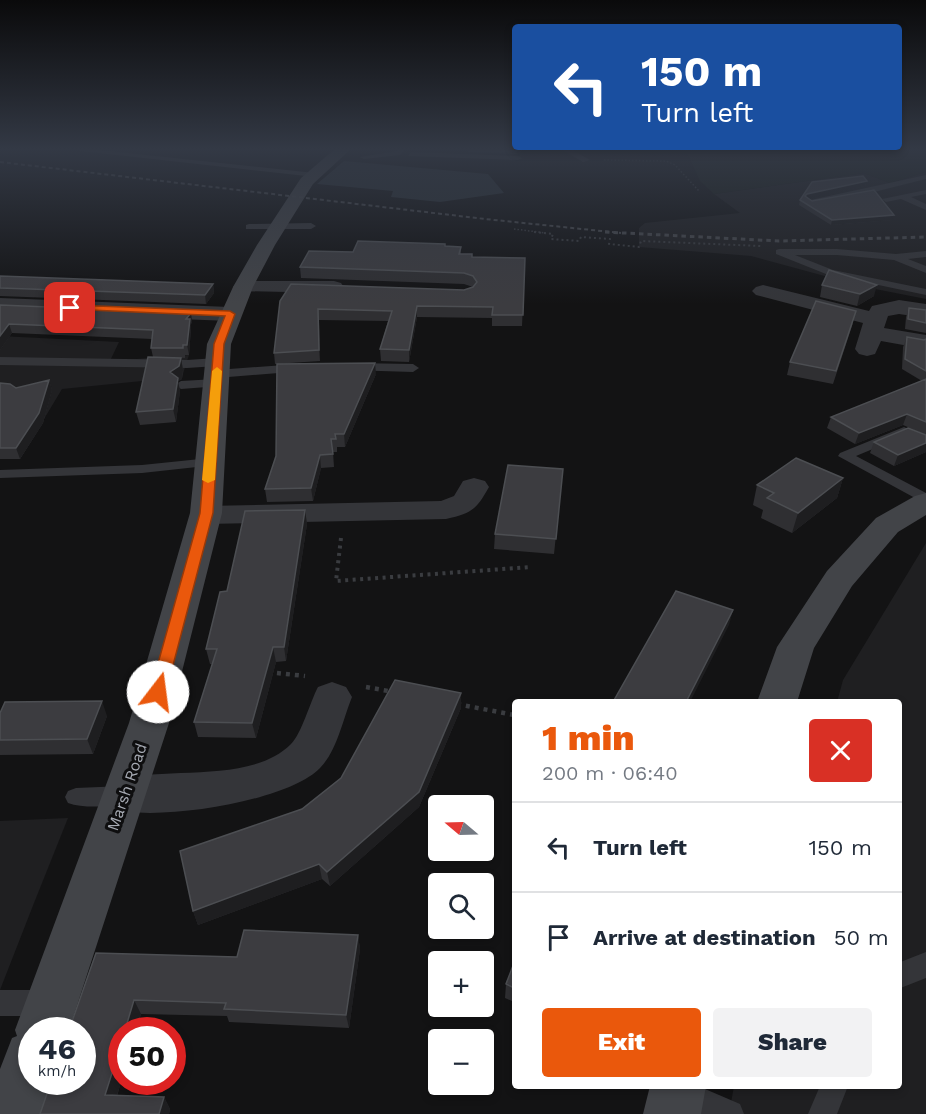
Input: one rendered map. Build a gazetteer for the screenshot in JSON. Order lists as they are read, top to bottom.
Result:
{
  "streets": {
    "main road": ["Marsh Road"]
  },
  "north": "left",
  "page": {
    "turn": ["150 m", "Turn left"],
    "heading": ["1 min", "200 m · 06:40"],
    "map_buttons": ["+", "−"],
    "list": [
      {
        "name": "Turn left",
        "value": "150 m"
      },
      {
        "name": "Arrive at destination",
        "value": "50 m"
      }
    ],
    "buttons": ["Exit", "Share"],
    "speed": "46 km/h",
    "limit": "50"
  }
}
